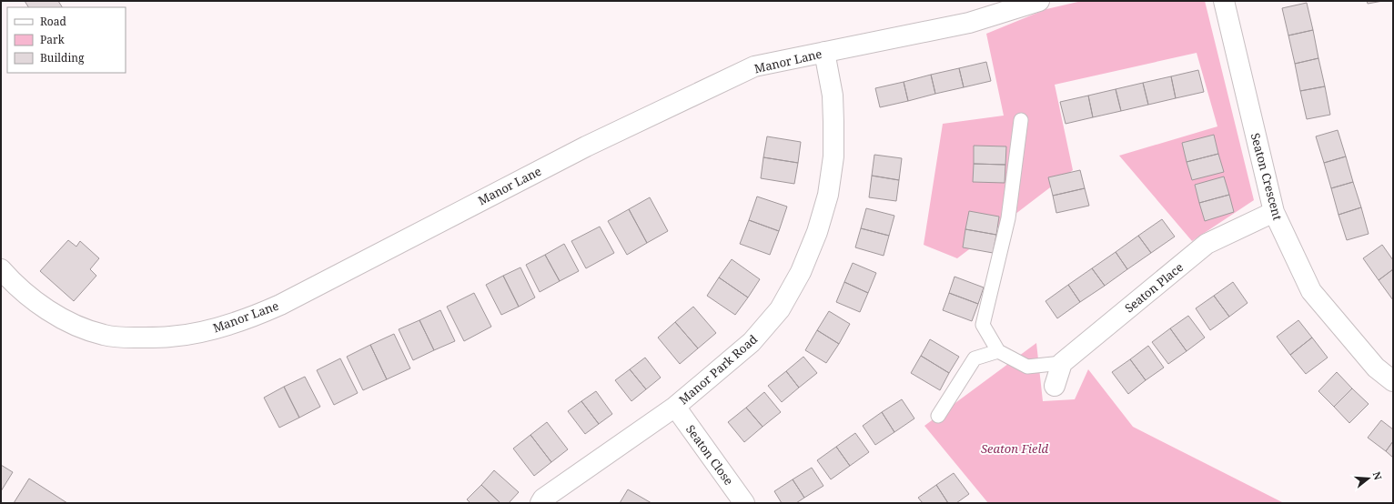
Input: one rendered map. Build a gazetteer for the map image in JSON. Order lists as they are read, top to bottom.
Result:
{
  "streets": {
    "street": [
      "Manor Lane",
      "Seaton Crescent",
      "Seaton Place",
      "Manor Park Road",
      "Seaton Close"
    ]
  },
  "crossings": [
    ["Manor Lane", "Manor Park Road"],
    ["Seaton Crescent", "Seaton Place"],
    ["Manor Park Road", "Seaton Close"]
  ],
  "parks": ["Seaton Field"],
  "legend": ["Road", "Park", "Building"],
  "north": "right"
}
